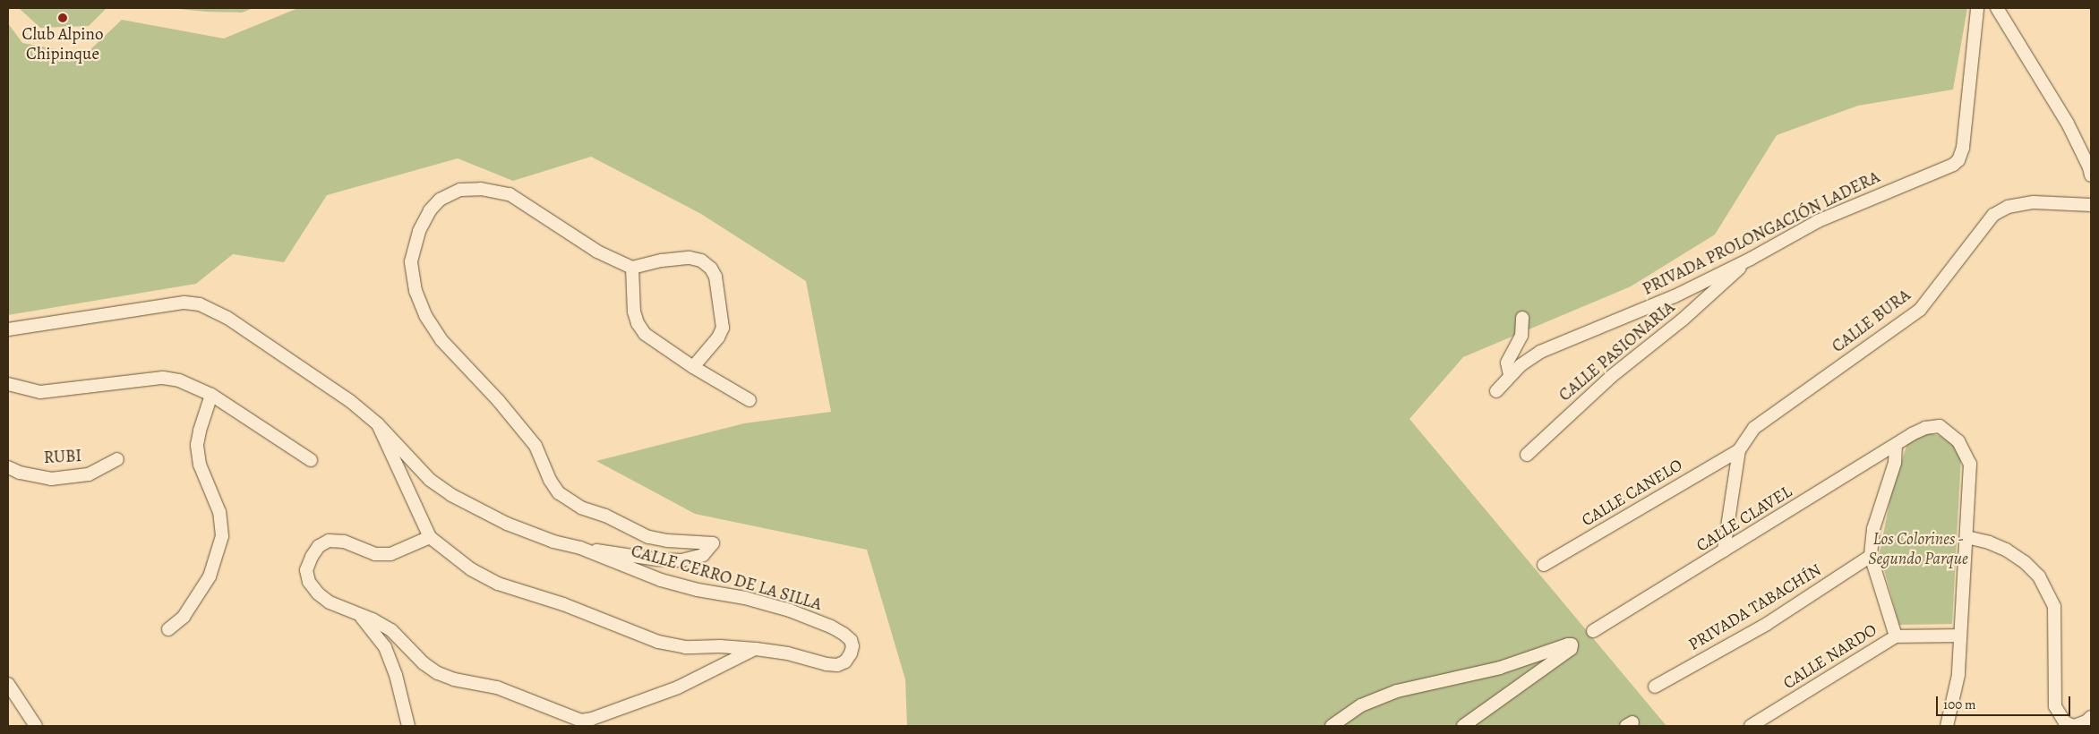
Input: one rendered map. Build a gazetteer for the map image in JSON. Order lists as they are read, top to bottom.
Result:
{
  "streets": {
    "street": [
      "PRIVADA PROLONGACIÓN LADERA",
      "CALLE BURA",
      "CALLE PASIONARIA",
      "RUBI",
      "CALLE CANELO",
      "CALLE CLAVEL",
      "CALLE CERRO DE LA SILLA",
      "PRIVADA TABACHÍN",
      "CALLE NARDO"
    ]
  },
  "crossings": [
    ["PRIVADA PROLONGACIÓN LADERA", "CALLE PASIONARIA"],
    ["CALLE BURA", "CALLE CANELO"]
  ],
  "parks": ["Los Colorines - Segundo Parque"],
  "places": ["Club Alpino Chipinque"],
  "scale_bar": "100 m"
}
